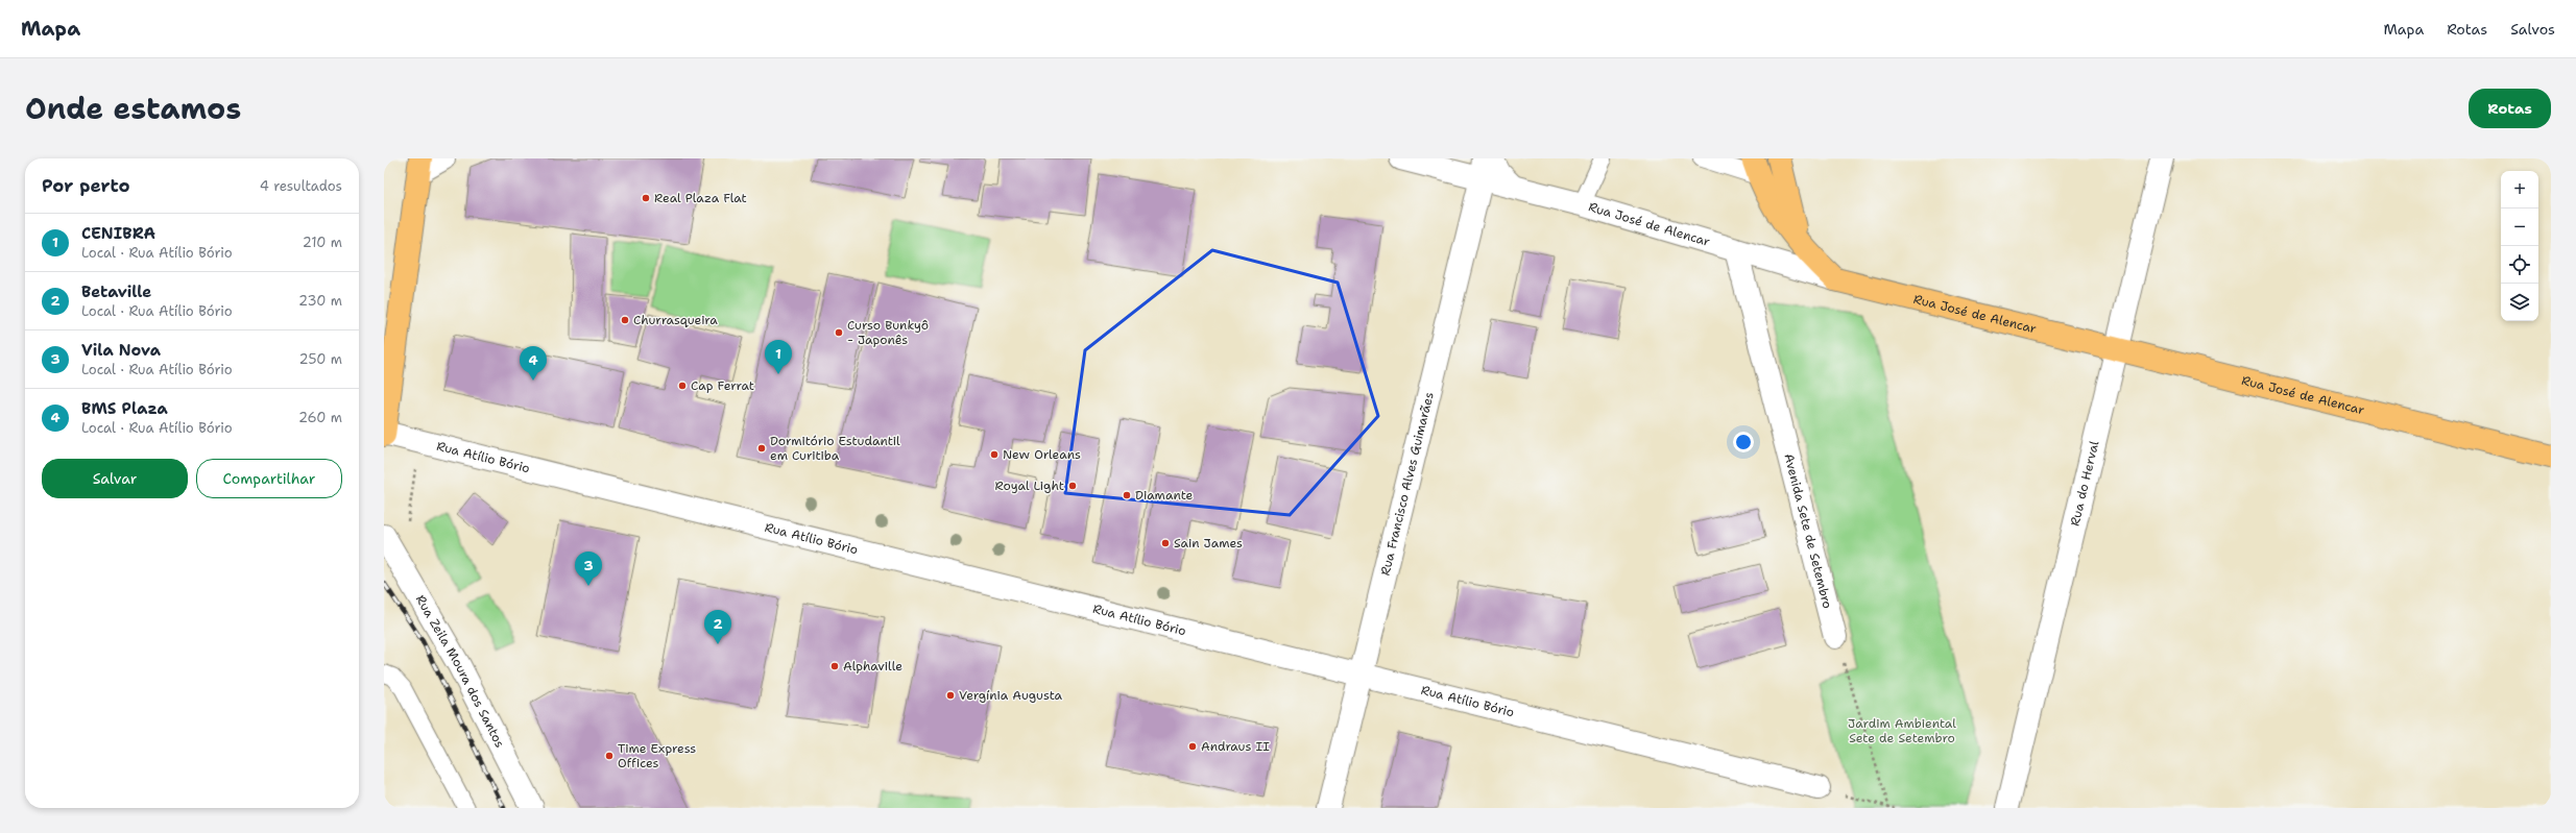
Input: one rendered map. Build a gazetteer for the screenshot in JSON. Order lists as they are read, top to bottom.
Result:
{
  "streets": {
    "main road": ["Rua José de Alencar"],
    "street": [
      "Rua Atílio Bório",
      "Rua do Herval",
      "Rua Francisco Alves Guimarães",
      "Avenida Sete de Setembro",
      "Rua Zeila Moura dos Santos"
    ]
  },
  "crossings": [
    ["Rua José de Alencar", "Rua do Herval"],
    ["Rua José de Alencar", "Rua Francisco Alves Guimarães"],
    ["Rua José de Alencar", "Avenida Sete de Setembro"],
    ["Rua Atílio Bório", "Rua Francisco Alves Guimarães"]
  ],
  "parks": ["Jardim Ambiental Sete de Setembro"],
  "places": [
    "Real Plaza Flat",
    "Churrasqueira",
    "Curso Bunkyô - Japonês",
    "Cap Ferrat",
    "Dormitório Estudantil em Curitiba",
    "New Orleans",
    "Royal Light",
    "Diamante",
    "Sain James",
    "Alphaville",
    "Vergínia Augusta",
    "Andraus II",
    "Time Express Offices"
  ],
  "page": {
    "header": "Mapa",
    "nav": ["Mapa", "Rotas", "Salvos"],
    "title": "Onde estamos",
    "buttons": [
      "Rotas",
      ["Salvar", "Compartilhar"]
    ],
    "heading": ["Por perto", "4 resultados"],
    "map_buttons": ["+", "−"],
    "list": [
      {
        "mark": "1",
        "name": "CENIBRA",
        "note": "Local · Rua Atílio Bório",
        "value": "210 m"
      },
      {
        "mark": "2",
        "name": "Betaville",
        "note": "Local · Rua Atílio Bório",
        "value": "230 m"
      },
      {
        "mark": "3",
        "name": "Vila Nova",
        "note": "Local · Rua Atílio Bório",
        "value": "250 m"
      },
      {
        "mark": "4",
        "name": "BMS Plaza",
        "note": "Local · Rua Atílio Bório",
        "value": "260 m"
      }
    ],
    "pins": [
      "1",
      "4",
      "3",
      "2"
    ]
  }
}
